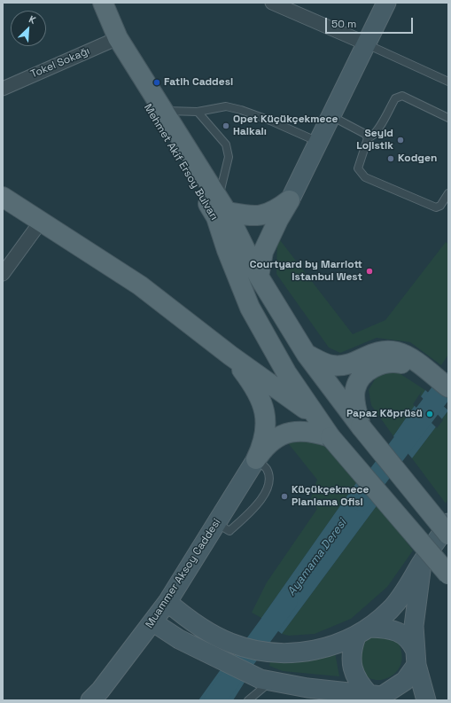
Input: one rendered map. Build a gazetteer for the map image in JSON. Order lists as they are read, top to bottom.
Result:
{
  "streets": {
    "main road": ["Mehmet Akif Ersoy Bulvarı", "Muammer Aksoy Caddesi"],
    "street": ["Tokel Sokağı"]
  },
  "crossings": [
    ["Tokel Sokağı", "Mehmet Akif Ersoy Bulvarı"]
  ],
  "water": ["Ayamama Deresi"],
  "places": [
    "Fatih Caddesi",
    "Opet Küçükçekmece Halkalı",
    "Seyid Lojistik",
    "Kodgen",
    "Courtyard by Marriott Istanbul West",
    "Papaz Köprüsü",
    "Küçükçekmece Planlama Ofisi"
  ],
  "scale_bar": "50 m",
  "north": "top right"
}
